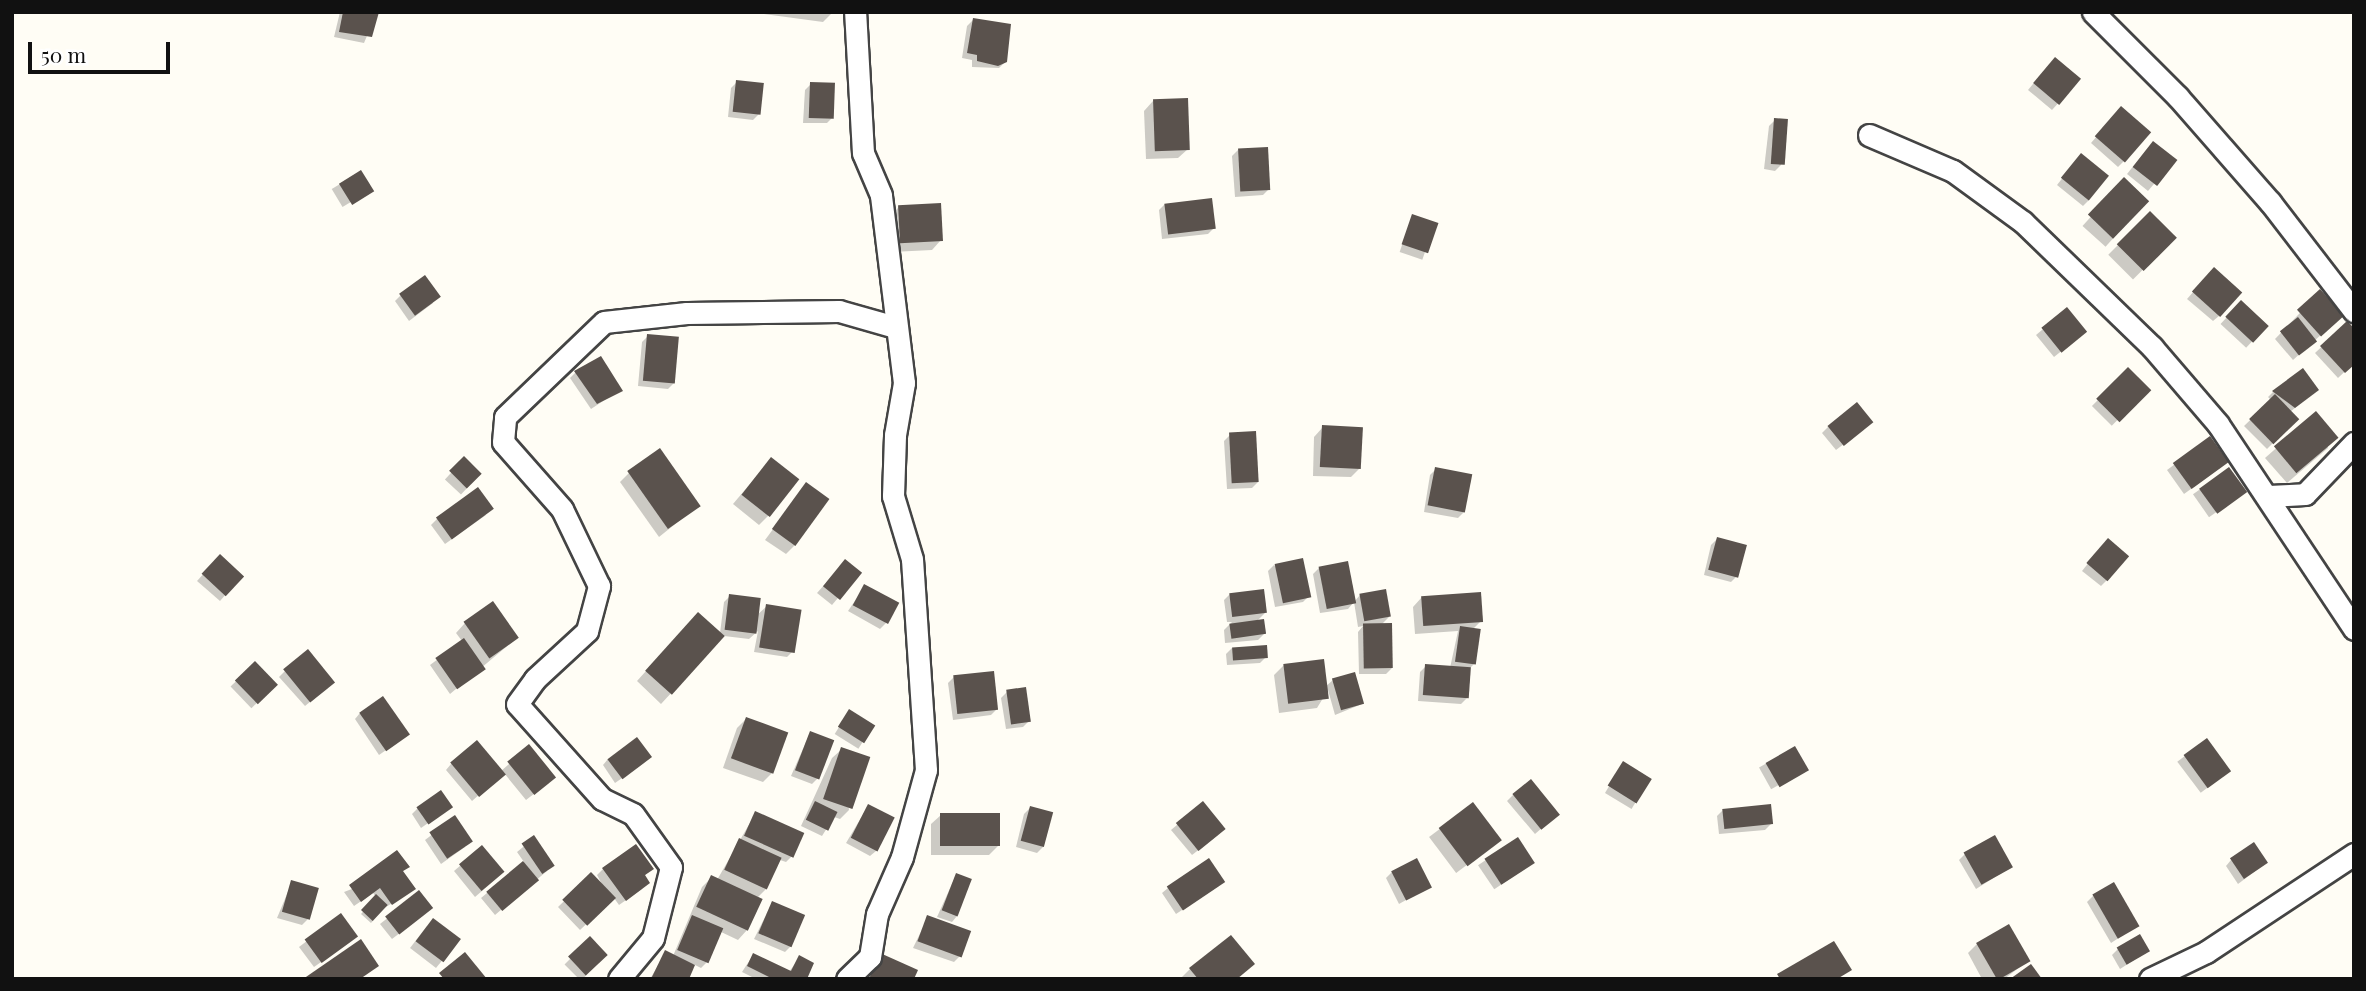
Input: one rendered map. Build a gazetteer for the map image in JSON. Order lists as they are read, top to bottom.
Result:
{
  "scale_bar": "50 m"
}
